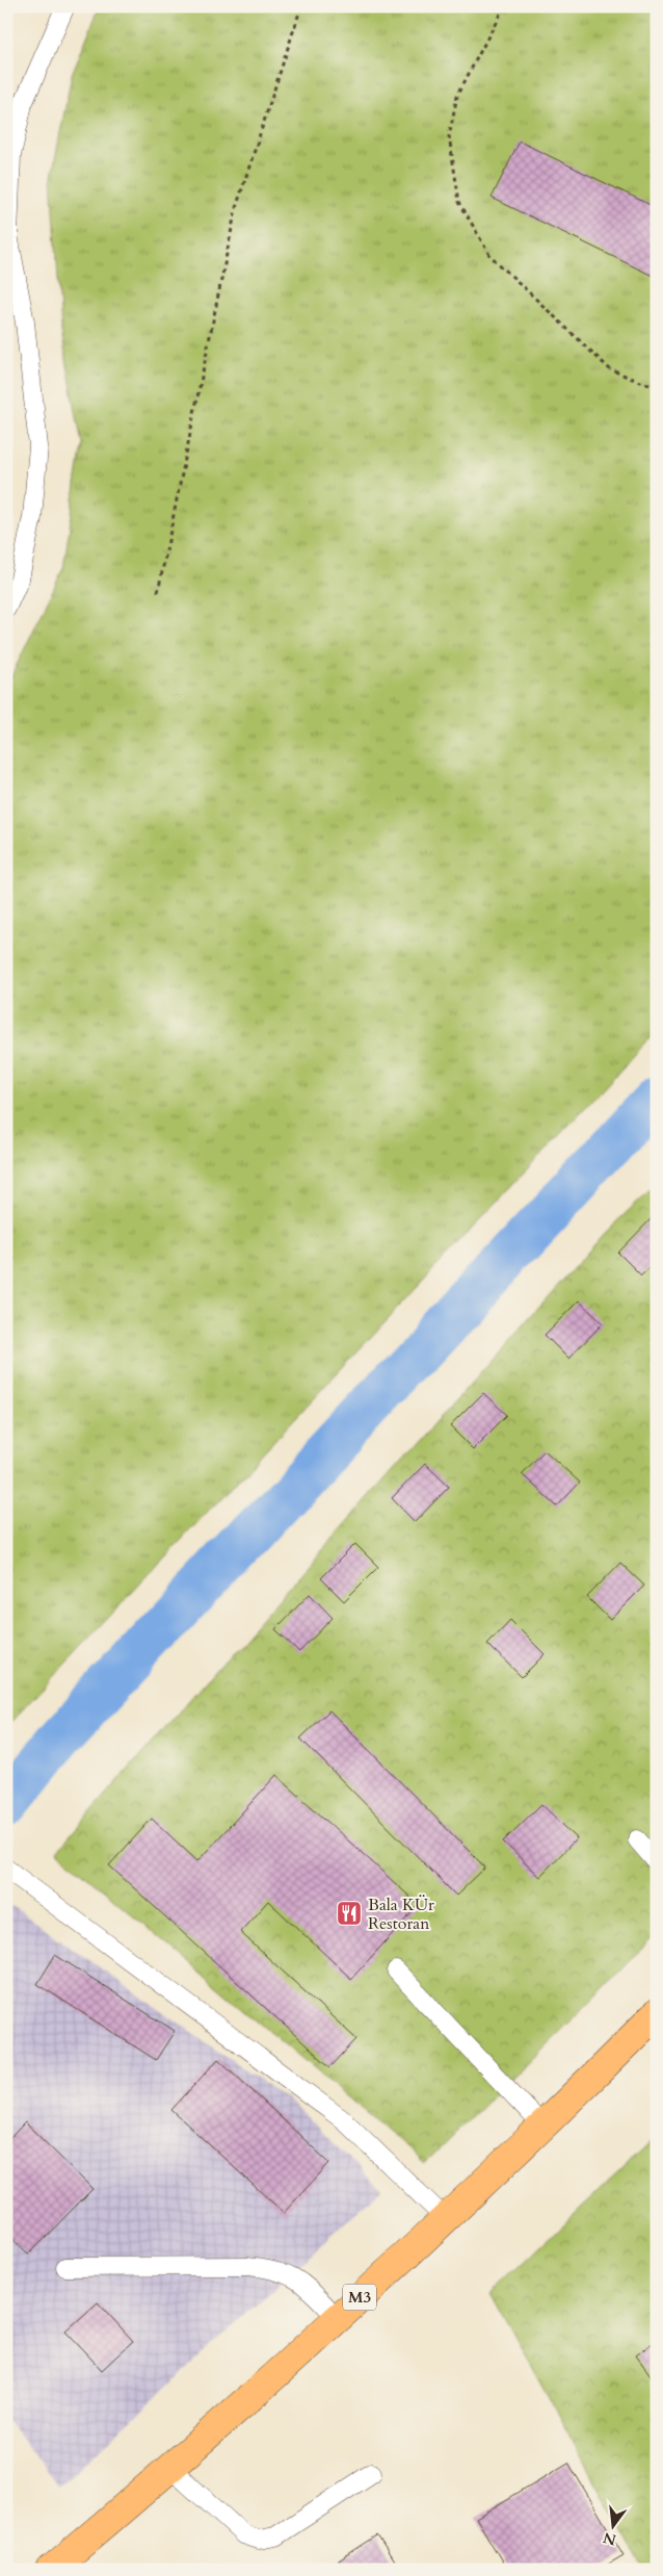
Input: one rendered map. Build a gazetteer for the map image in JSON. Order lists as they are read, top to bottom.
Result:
{
  "streets": {
    "main road": ["M3"]
  },
  "places": {
    "restaurant": ["Bala KÜr Restoran"]
  },
  "north": "bottom"
}
